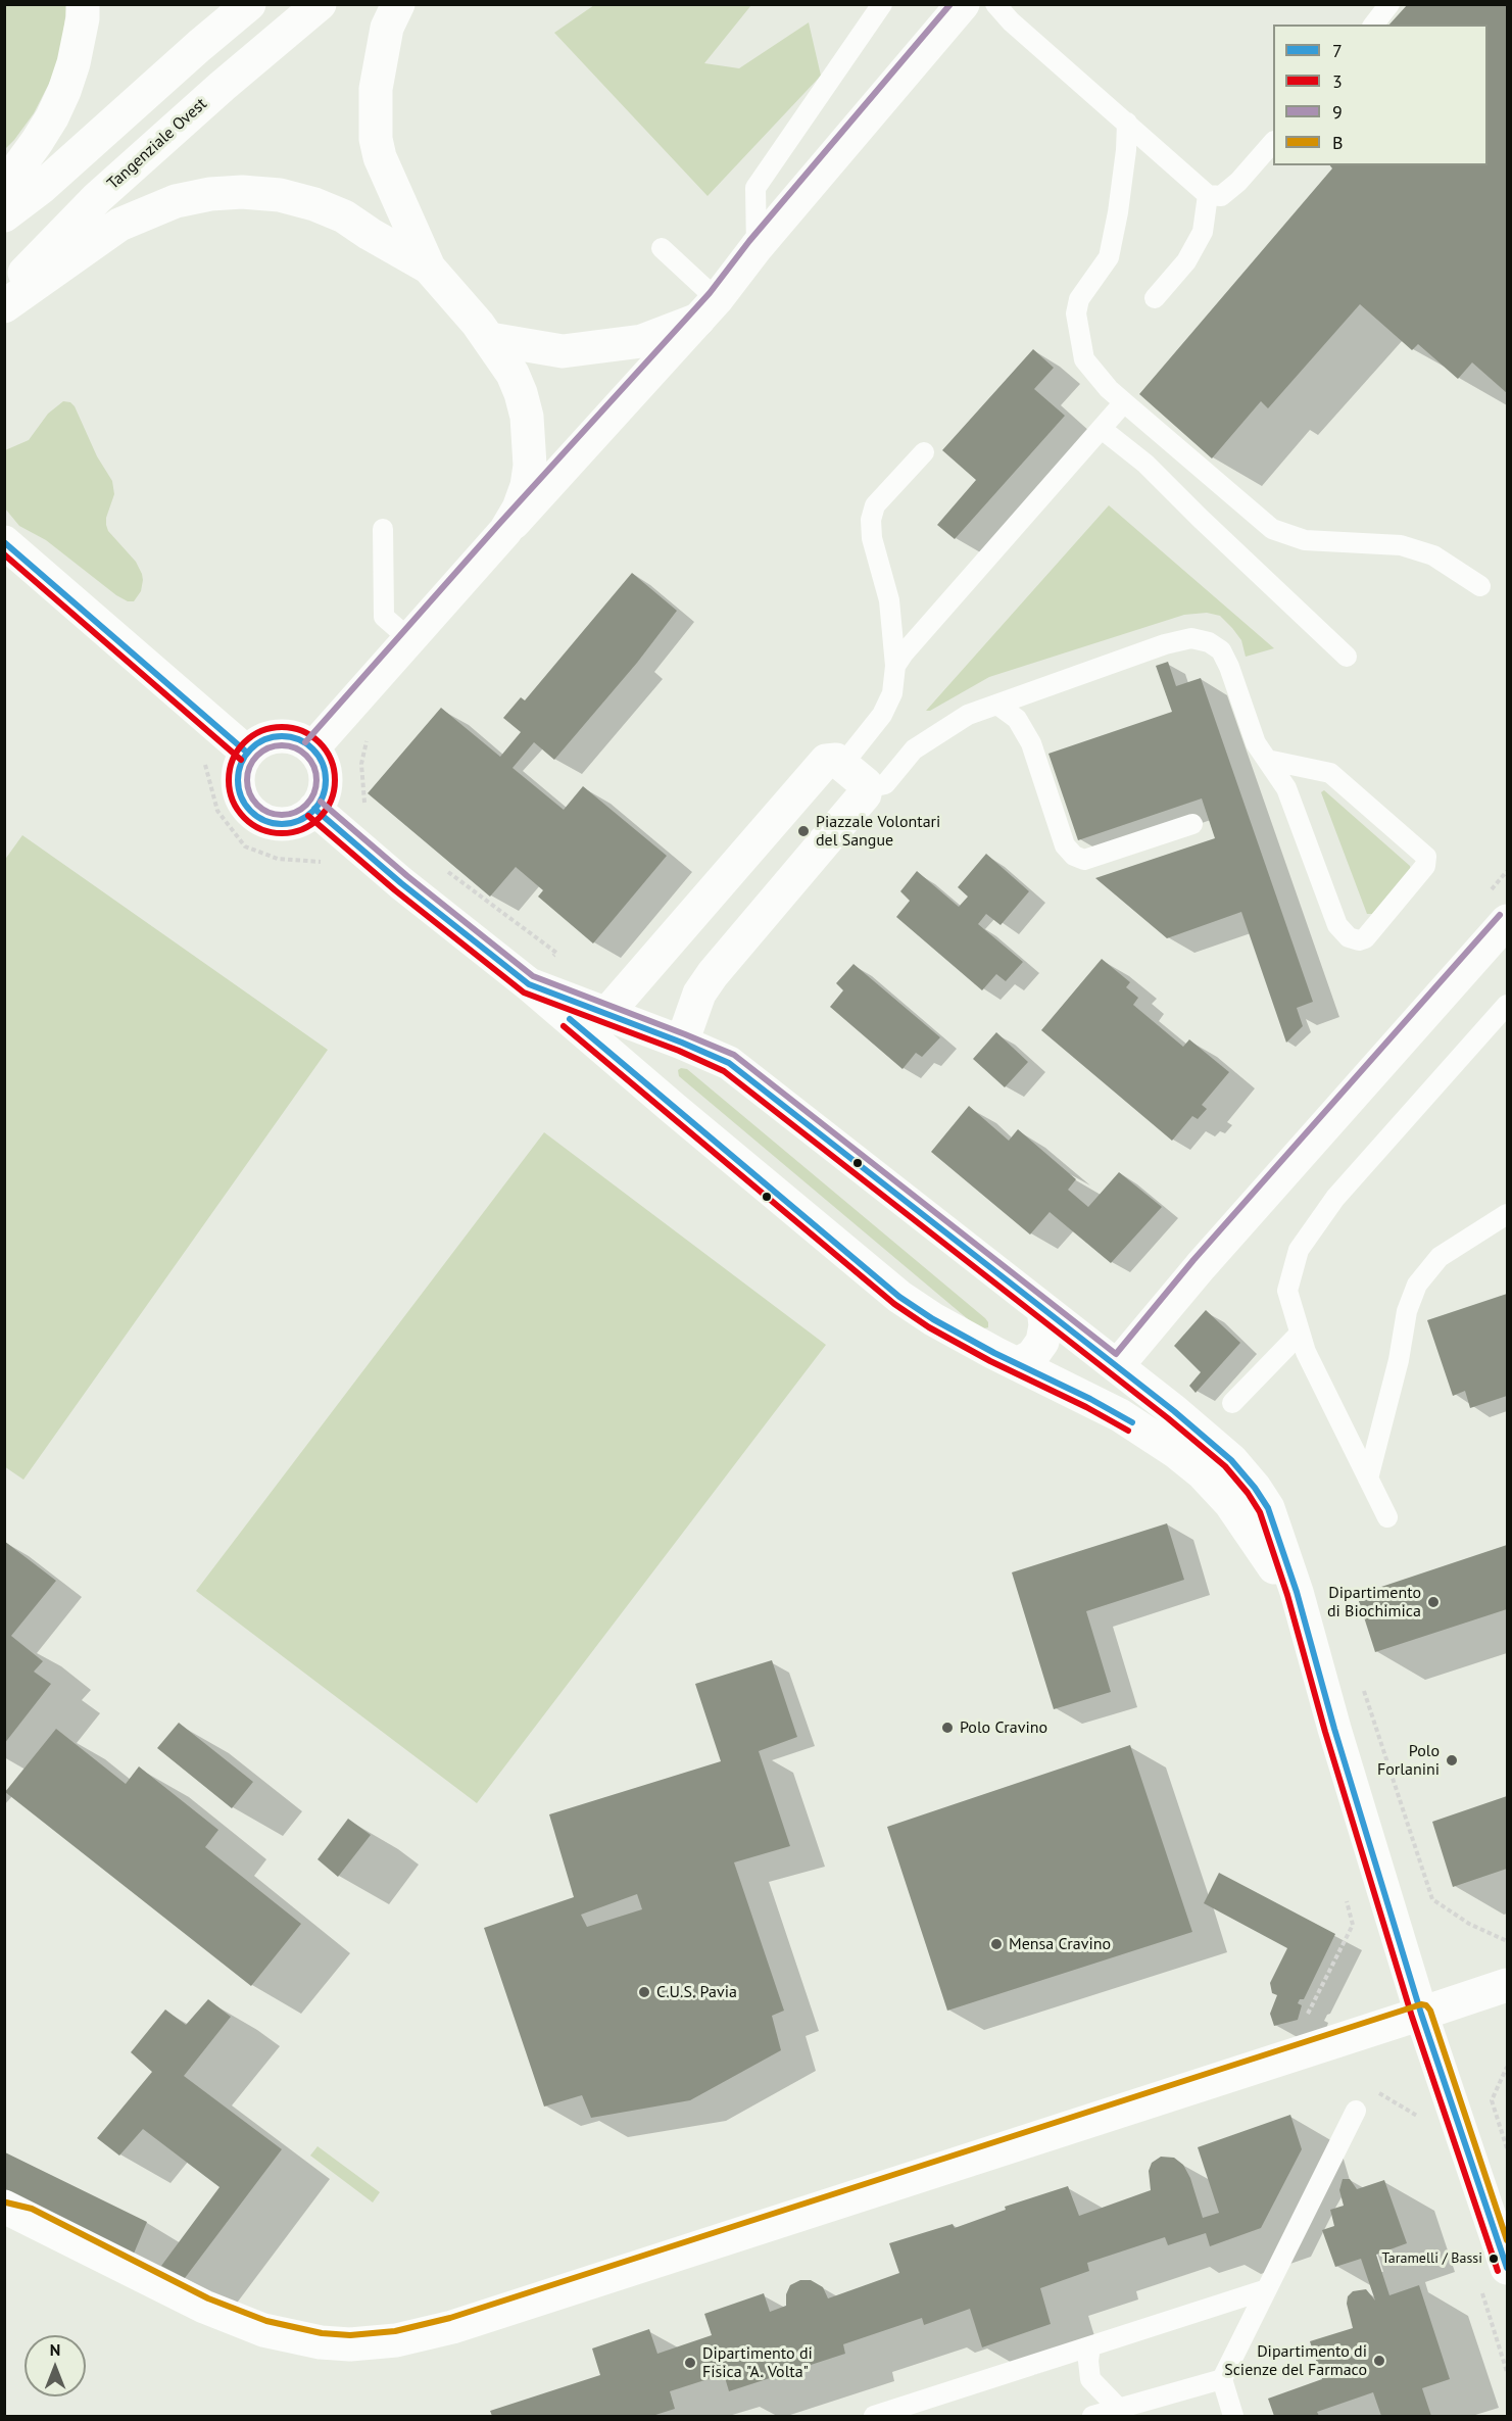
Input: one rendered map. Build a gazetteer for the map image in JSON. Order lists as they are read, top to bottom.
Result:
{
  "streets": {
    "main road": ["Tangenziale Ovest"]
  },
  "places": [
    "Piazzale Volontari del Sangue",
    "Dipartimento di Biochimica",
    "Polo Cravino",
    "Polo Forlanini",
    "Mensa Cravino",
    "C.U.S. Pavia",
    "Taramelli / Bassi",
    "Dipartimento di Scienze del Farmaco",
    "Dipartimento di Fisica \"A. Volta\""
  ],
  "lines": [
    "transit line 9",
    "transit line 7",
    "transit line 3",
    "transit line B"
  ],
  "legend": [
    "7",
    "3",
    "9",
    "B"
  ],
  "north": "top"
}
